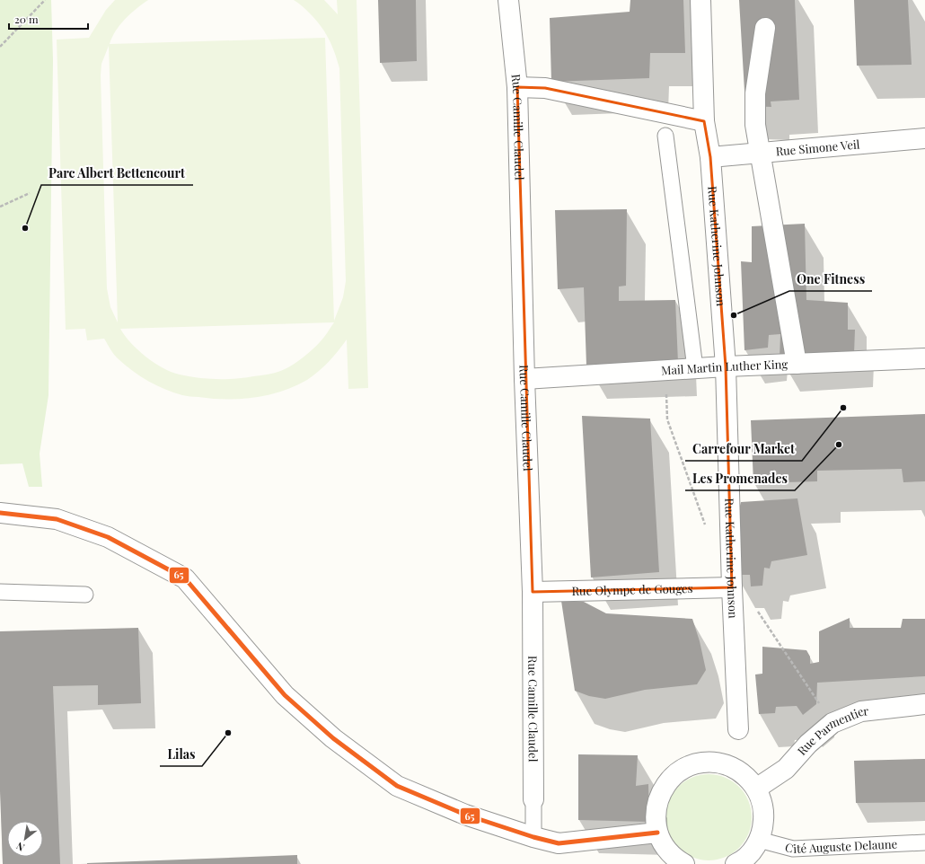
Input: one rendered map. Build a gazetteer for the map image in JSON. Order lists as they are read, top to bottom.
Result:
{
  "streets": {
    "street": [
      "Rue Camille Claudel",
      "Rue Simone Veil",
      "Rue Katherine Johnson",
      "Mail Martin Luther King",
      "Rue Olympe de Gouges",
      "Rue Parmentier"
    ],
    "lane": ["Cité Auguste Delaune"]
  },
  "crossings": [
    ["Rue Camille Claudel", "Mail Martin Luther King"],
    ["Rue Camille Claudel", "Rue Olympe de Gouges"],
    ["Rue Simone Veil", "Rue Katherine Johnson"],
    ["Rue Katherine Johnson", "Mail Martin Luther King"],
    ["Rue Katherine Johnson", "Rue Olympe de Gouges"]
  ],
  "places": [
    "Parc Albert Bettencourt",
    "One Fitness",
    "Carrefour Market",
    "Les Promenades",
    "Lilas"
  ],
  "lines": ["transit line 65"],
  "scale_bar": "20 m",
  "north": "bottom left"
}
